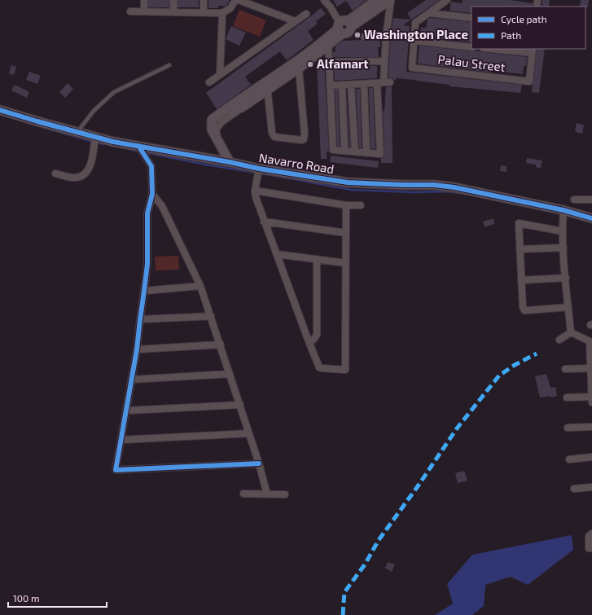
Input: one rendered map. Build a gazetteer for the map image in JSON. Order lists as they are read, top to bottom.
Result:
{
  "streets": {
    "street": ["Palau Street", "Navarro Road"]
  },
  "places": ["Washington Place", "Alfamart"],
  "legend": ["Cycle path", "Path"],
  "scale_bar": "100 m"
}
